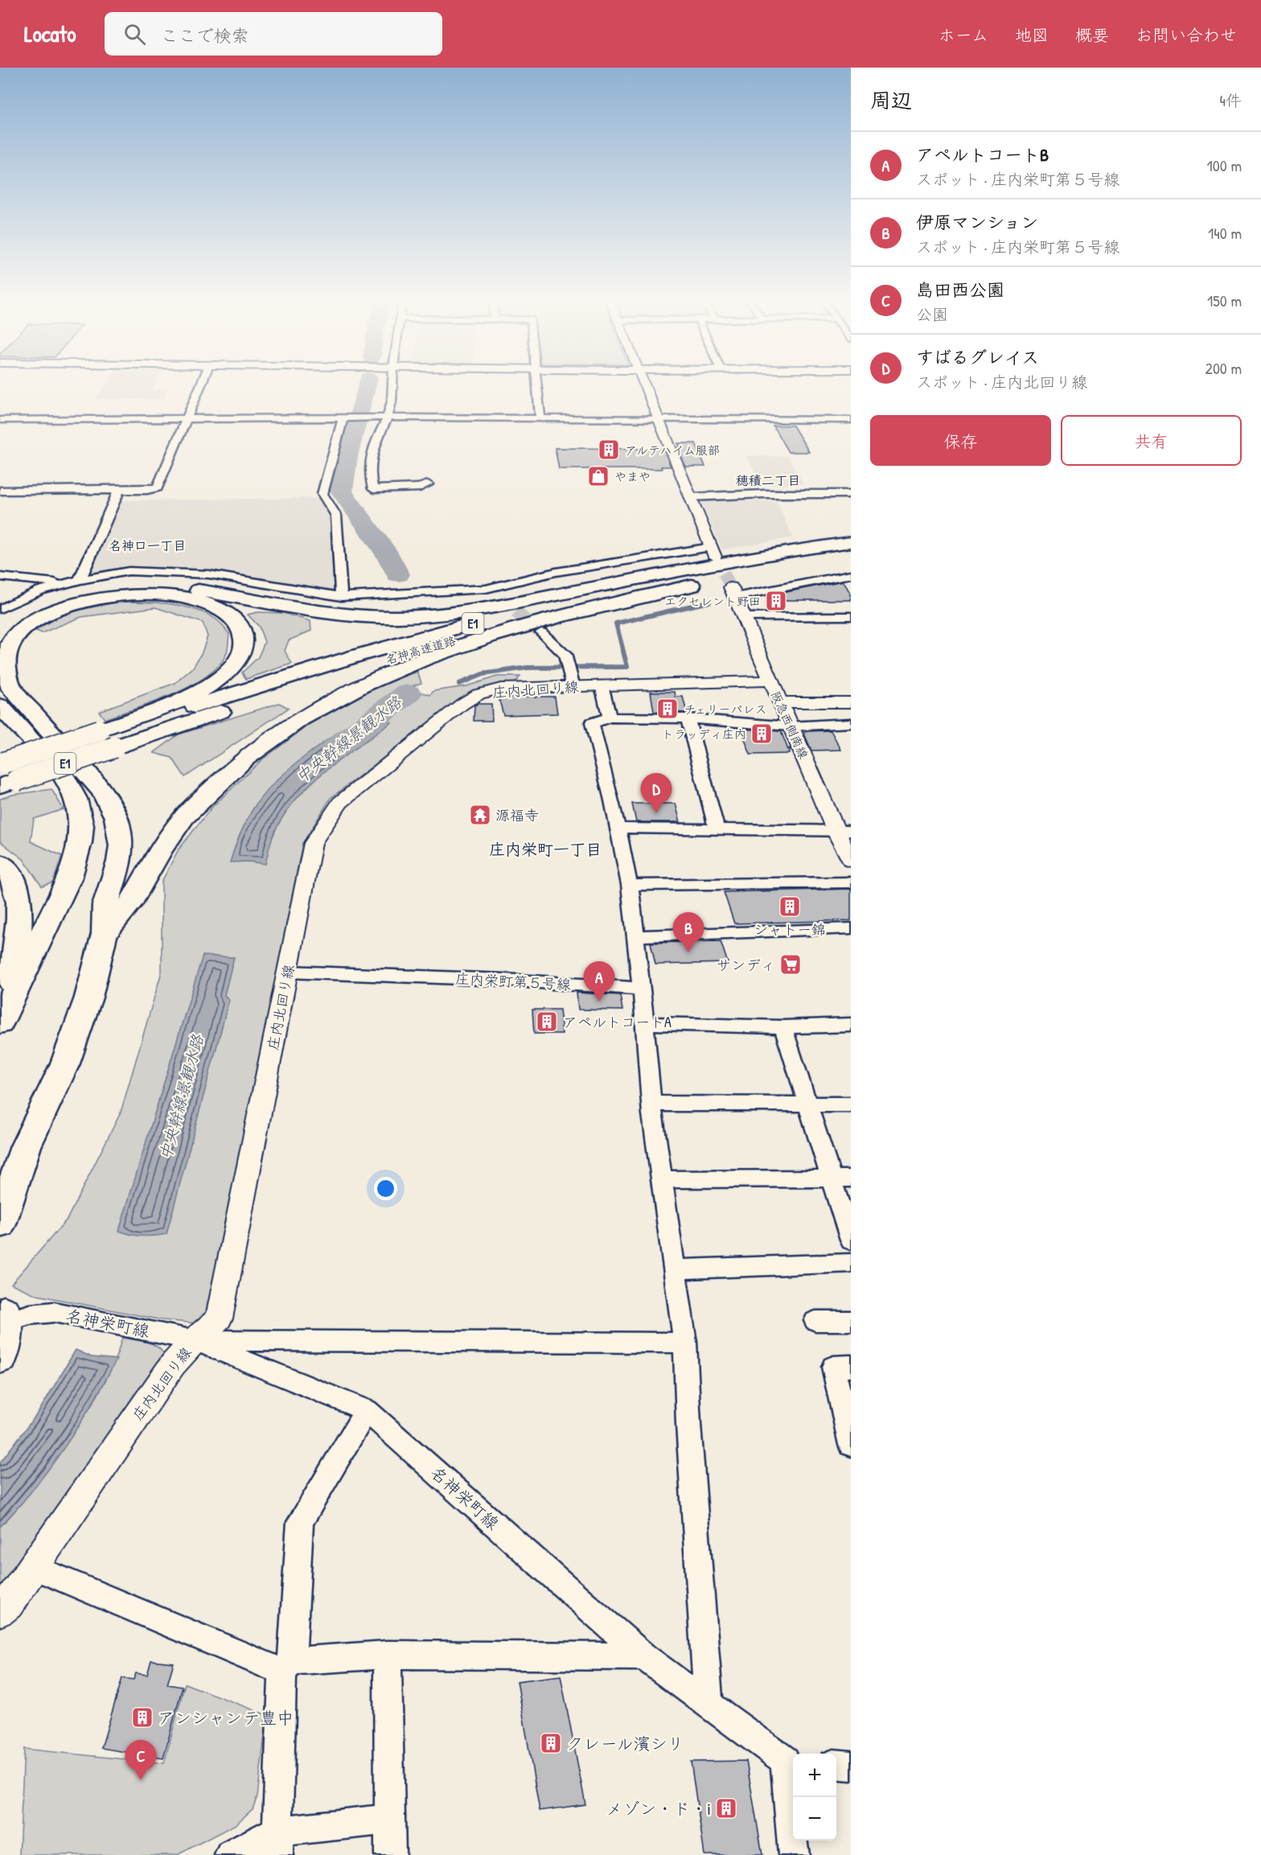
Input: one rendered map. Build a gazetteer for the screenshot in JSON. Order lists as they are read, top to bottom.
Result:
{
  "streets": {
    "main road": ["E1", "名神高速道路"],
    "street": [
      "庄内北回り線",
      "阪急西側南線",
      "庄内栄町第５号線",
      "名神栄町線"
    ]
  },
  "crossings": [
    ["庄内北回り線", "阪急西側南線"],
    ["庄内北回り線", "庄内栄町第５号線"],
    ["庄内北回り線", "名神栄町線"]
  ],
  "districts": ["穂積二丁目", "名神口一丁目", "庄内栄町一丁目"],
  "water": ["中央幹線景観水路"],
  "places": {
    "building": [
      "アルテハイム服部",
      "エクセレント野田",
      "チェリーパレス",
      "トラッディ庄内",
      "シャトー錦",
      "アペルトコートA",
      "アンシャンテ豊中",
      "クレール濱シリ",
      "メゾン・ド・i"
    ],
    "shop": ["やまや"],
    "temple": ["源福寺"],
    "supermarket": ["サンディ"]
  },
  "page": {
    "header": "Locato",
    "search": "ここで検索",
    "nav": [
      "ホーム",
      "地図",
      "概要",
      "お問い合わせ"
    ],
    "heading": ["周辺", "4件"],
    "list": [
      {
        "mark": "A",
        "name": "アペルトコートB",
        "note": "スポット · 庄内栄町第５号線",
        "value": "100 m"
      },
      {
        "mark": "B",
        "name": "伊原マンション",
        "note": "スポット · 庄内栄町第５号線",
        "value": "140 m"
      },
      {
        "mark": "C",
        "name": "島田西公園",
        "note": "公園",
        "value": "150 m"
      },
      {
        "mark": "D",
        "name": "すばるグレイス",
        "note": "スポット · 庄内北回り線",
        "value": "200 m"
      }
    ],
    "buttons": ["保存", "共有"],
    "pins": [
      "D",
      "B",
      "A",
      "C"
    ],
    "map_buttons": ["+", "−"]
  }
}
